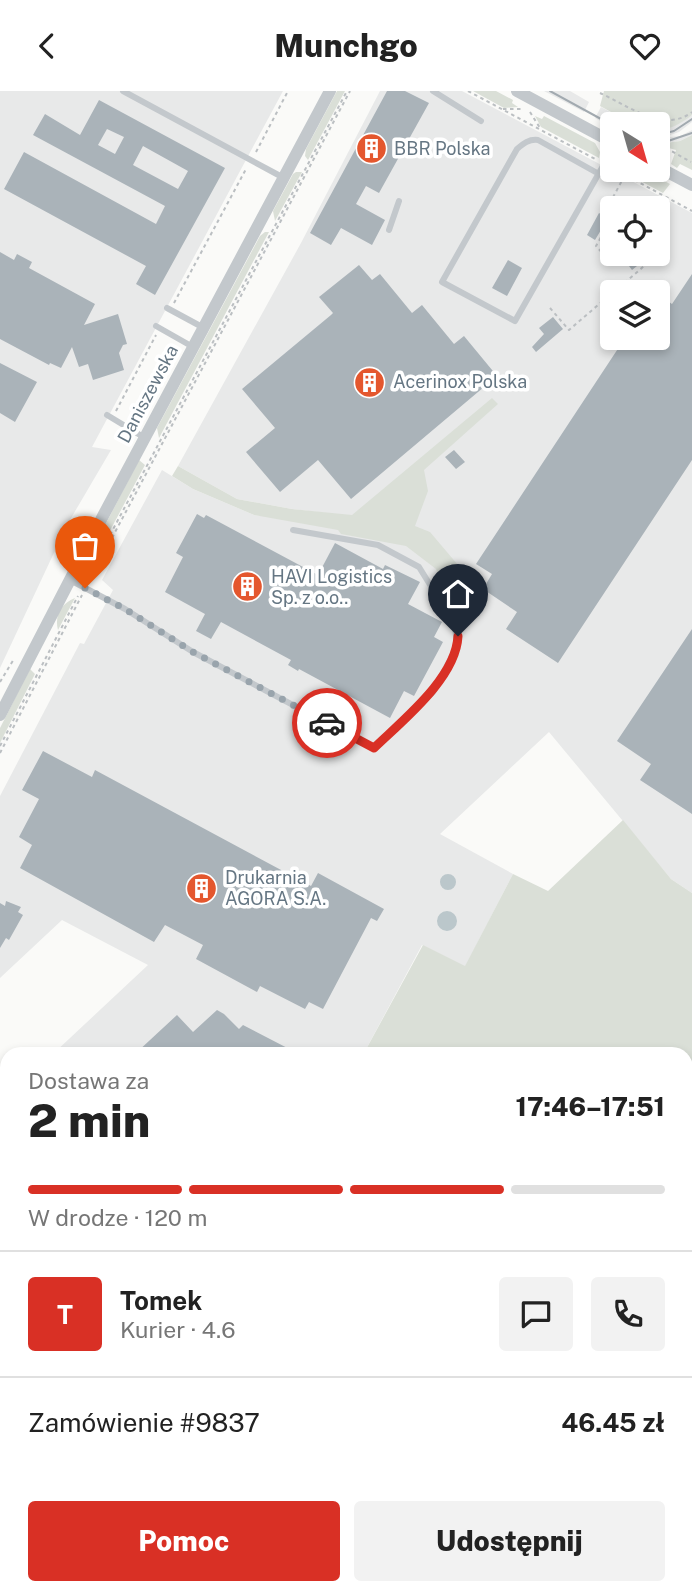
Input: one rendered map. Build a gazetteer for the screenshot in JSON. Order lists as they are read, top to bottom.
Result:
{
  "streets": {
    "street": ["Daniszewska"]
  },
  "places": {
    "building": [
      "BBR Polska",
      "Acerinox Polska",
      "HAVI Logistics Sp. z o.o..",
      "Drukarnia AGORA S.A."
    ]
  },
  "north": "bottom right",
  "page": {
    "header": "Munchgo",
    "heading": ["2 min", "Dostawa za", "17:46–17:51"],
    "panel": [
      "Tomek",
      "Kurier · 4.6",
      "Zamówienie #9837",
      "46.45 zł"
    ],
    "bar": "W drodze · 120 m",
    "round": "T",
    "buttons": ["Pomoc", "Udostępnij"]
  }
}
